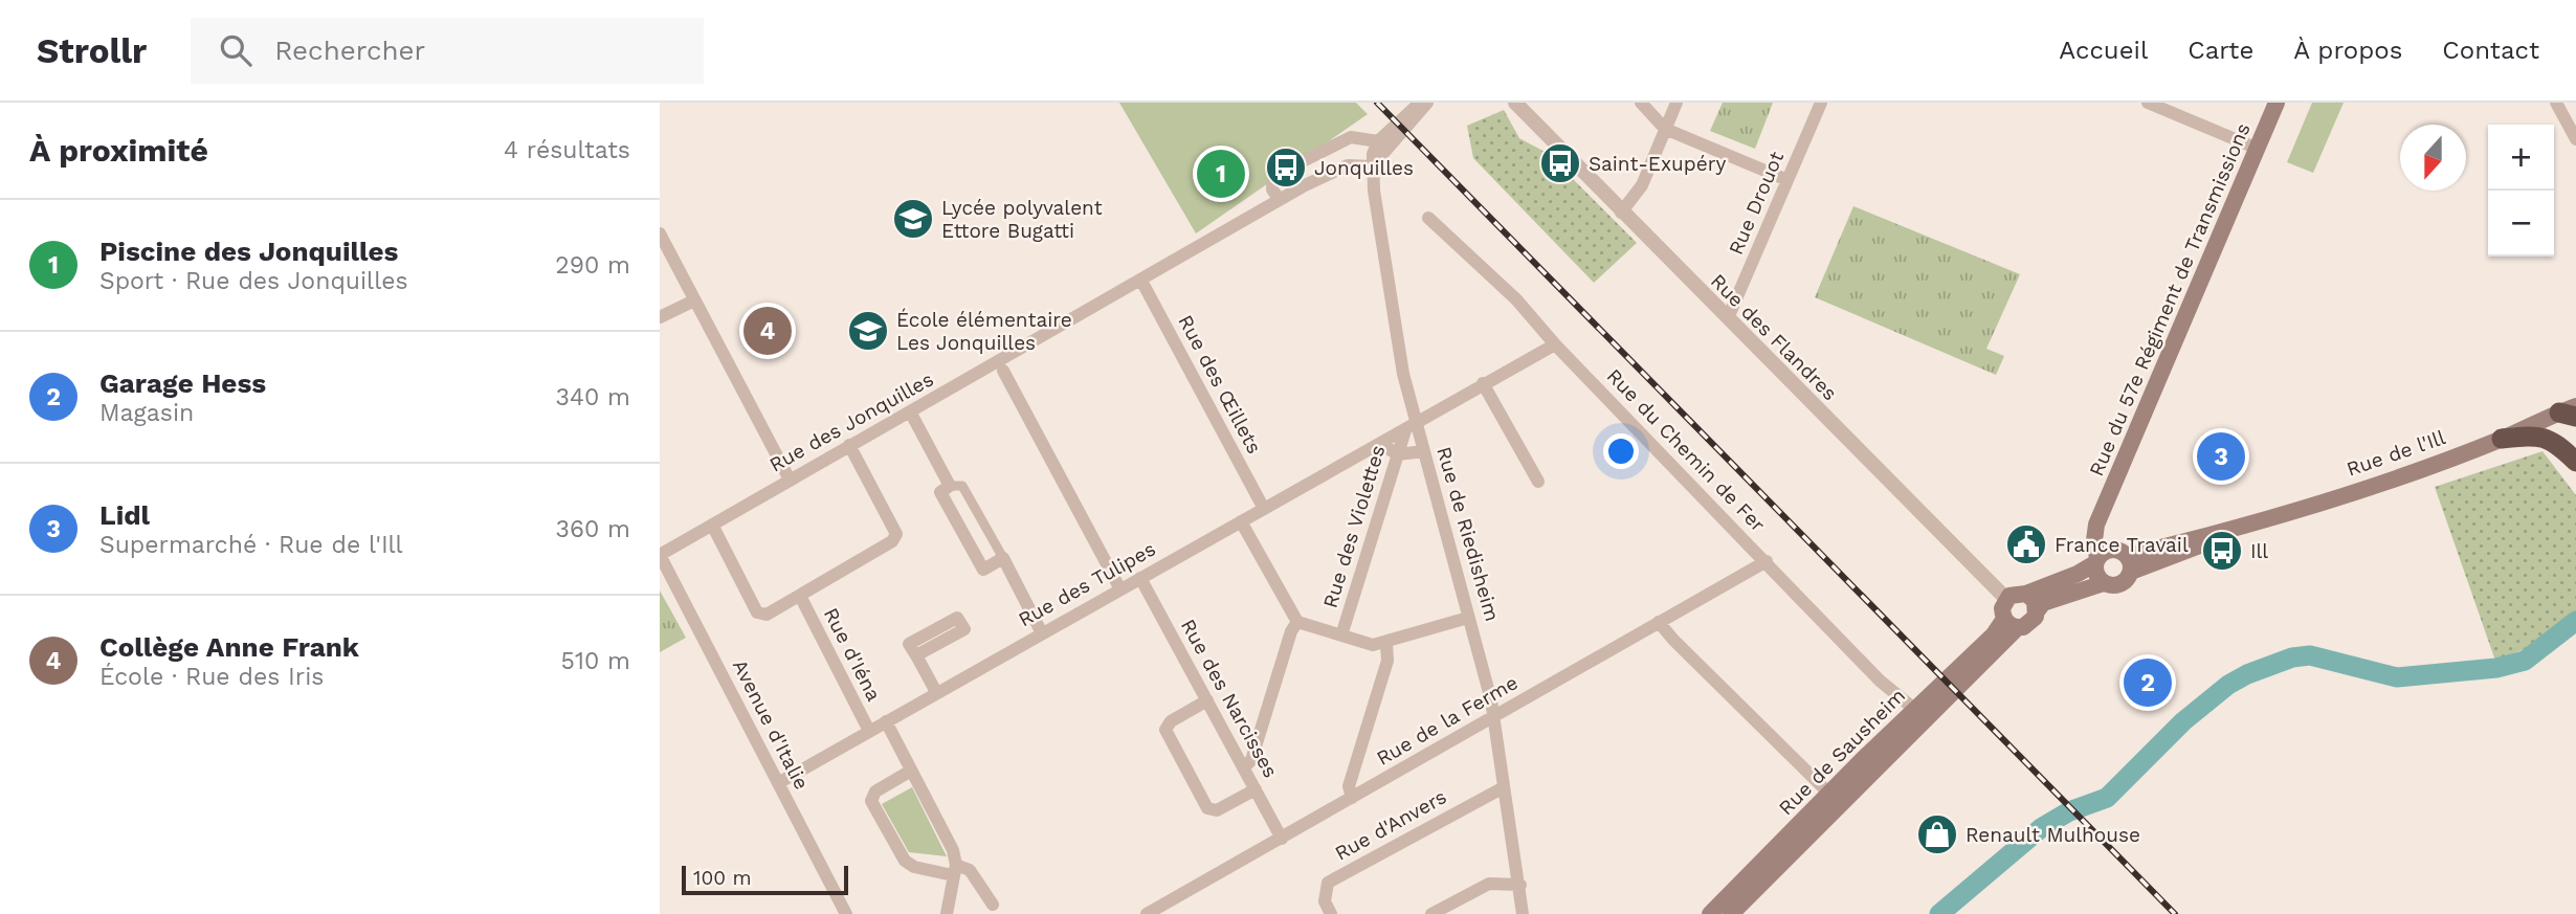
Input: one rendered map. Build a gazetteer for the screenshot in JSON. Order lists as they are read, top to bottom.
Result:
{
  "streets": {
    "main road": ["Rue du 57e Régiment de Transmissions", "Rue de l'Ill", "Rue de Sausheim"],
    "street": [
      "Rue Drouot",
      "Rue des Flandres",
      "Rue des Œillets",
      "Rue des Jonquilles",
      "Rue du Chemin de Fer",
      "Rue des Violettes",
      "Rue de Riedisheim",
      "Rue des Tulipes",
      "Rue d'Iéna",
      "Rue des Narcisses",
      "Rue de la Ferme",
      "Avenue d'Italie",
      "Rue d'Anvers"
    ]
  },
  "crossings": [
    ["Rue Drouot", "Rue des Flandres"],
    ["Rue du 57e Régiment de Transmissions", "Rue de l'Ill"],
    ["Rue des Flandres", "Rue de Sausheim"],
    ["Rue des Œillets", "Rue des Jonquilles"],
    ["Rue des Œillets", "Rue des Tulipes"],
    ["Rue des Jonquilles", "Rue de Riedisheim"],
    ["Rue des Jonquilles", "Avenue d'Italie"],
    ["Rue du Chemin de Fer", "Rue des Tulipes"],
    ["Rue du Chemin de Fer", "Rue de la Ferme"],
    ["Rue du Chemin de Fer", "Rue de Sausheim"],
    ["Rue des Violettes", "Rue de Riedisheim"],
    ["Rue des Violettes", "Rue des Tulipes"],
    ["Rue de Riedisheim", "Rue des Tulipes"],
    ["Rue de Riedisheim", "Rue de la Ferme"],
    ["Rue de Riedisheim", "Rue d'Anvers"],
    ["Rue des Tulipes", "Rue d'Iéna"],
    ["Rue des Tulipes", "Rue des Narcisses"],
    ["Rue des Tulipes", "Avenue d'Italie"],
    ["Rue des Narcisses", "Rue de la Ferme"]
  ],
  "places": {
    "bus stop": ["Saint-Exupéry", "Jonquilles", "Ill"],
    "school or university": ["Lycée polyvalent Ettore Bugatti", "École élémentaire Les Jonquilles"],
    "public building": ["France Travail"],
    "shop": ["Renault Mulhouse"]
  },
  "scale_bar": "100 m",
  "north": "bottom",
  "page": {
    "header": "Strollr",
    "search": "Rechercher",
    "nav": [
      "Accueil",
      "Carte",
      "À propos",
      "Contact"
    ],
    "heading": ["À proximité", "4 résultats"],
    "map_buttons": ["+", "−"],
    "pins": [
      "1",
      "4",
      "3",
      "2"
    ],
    "list": [
      {
        "mark": "1",
        "name": "Piscine des Jonquilles",
        "note": "Sport · Rue des Jonquilles",
        "value": "290 m"
      },
      {
        "mark": "2",
        "name": "Garage Hess",
        "note": "Magasin",
        "value": "340 m"
      },
      {
        "mark": "3",
        "name": "Lidl",
        "note": "Supermarché · Rue de l'Ill",
        "value": "360 m"
      },
      {
        "mark": "4",
        "name": "Collège Anne Frank",
        "note": "École · Rue des Iris",
        "value": "510 m"
      }
    ],
    "scale": "100 m"
  }
}
